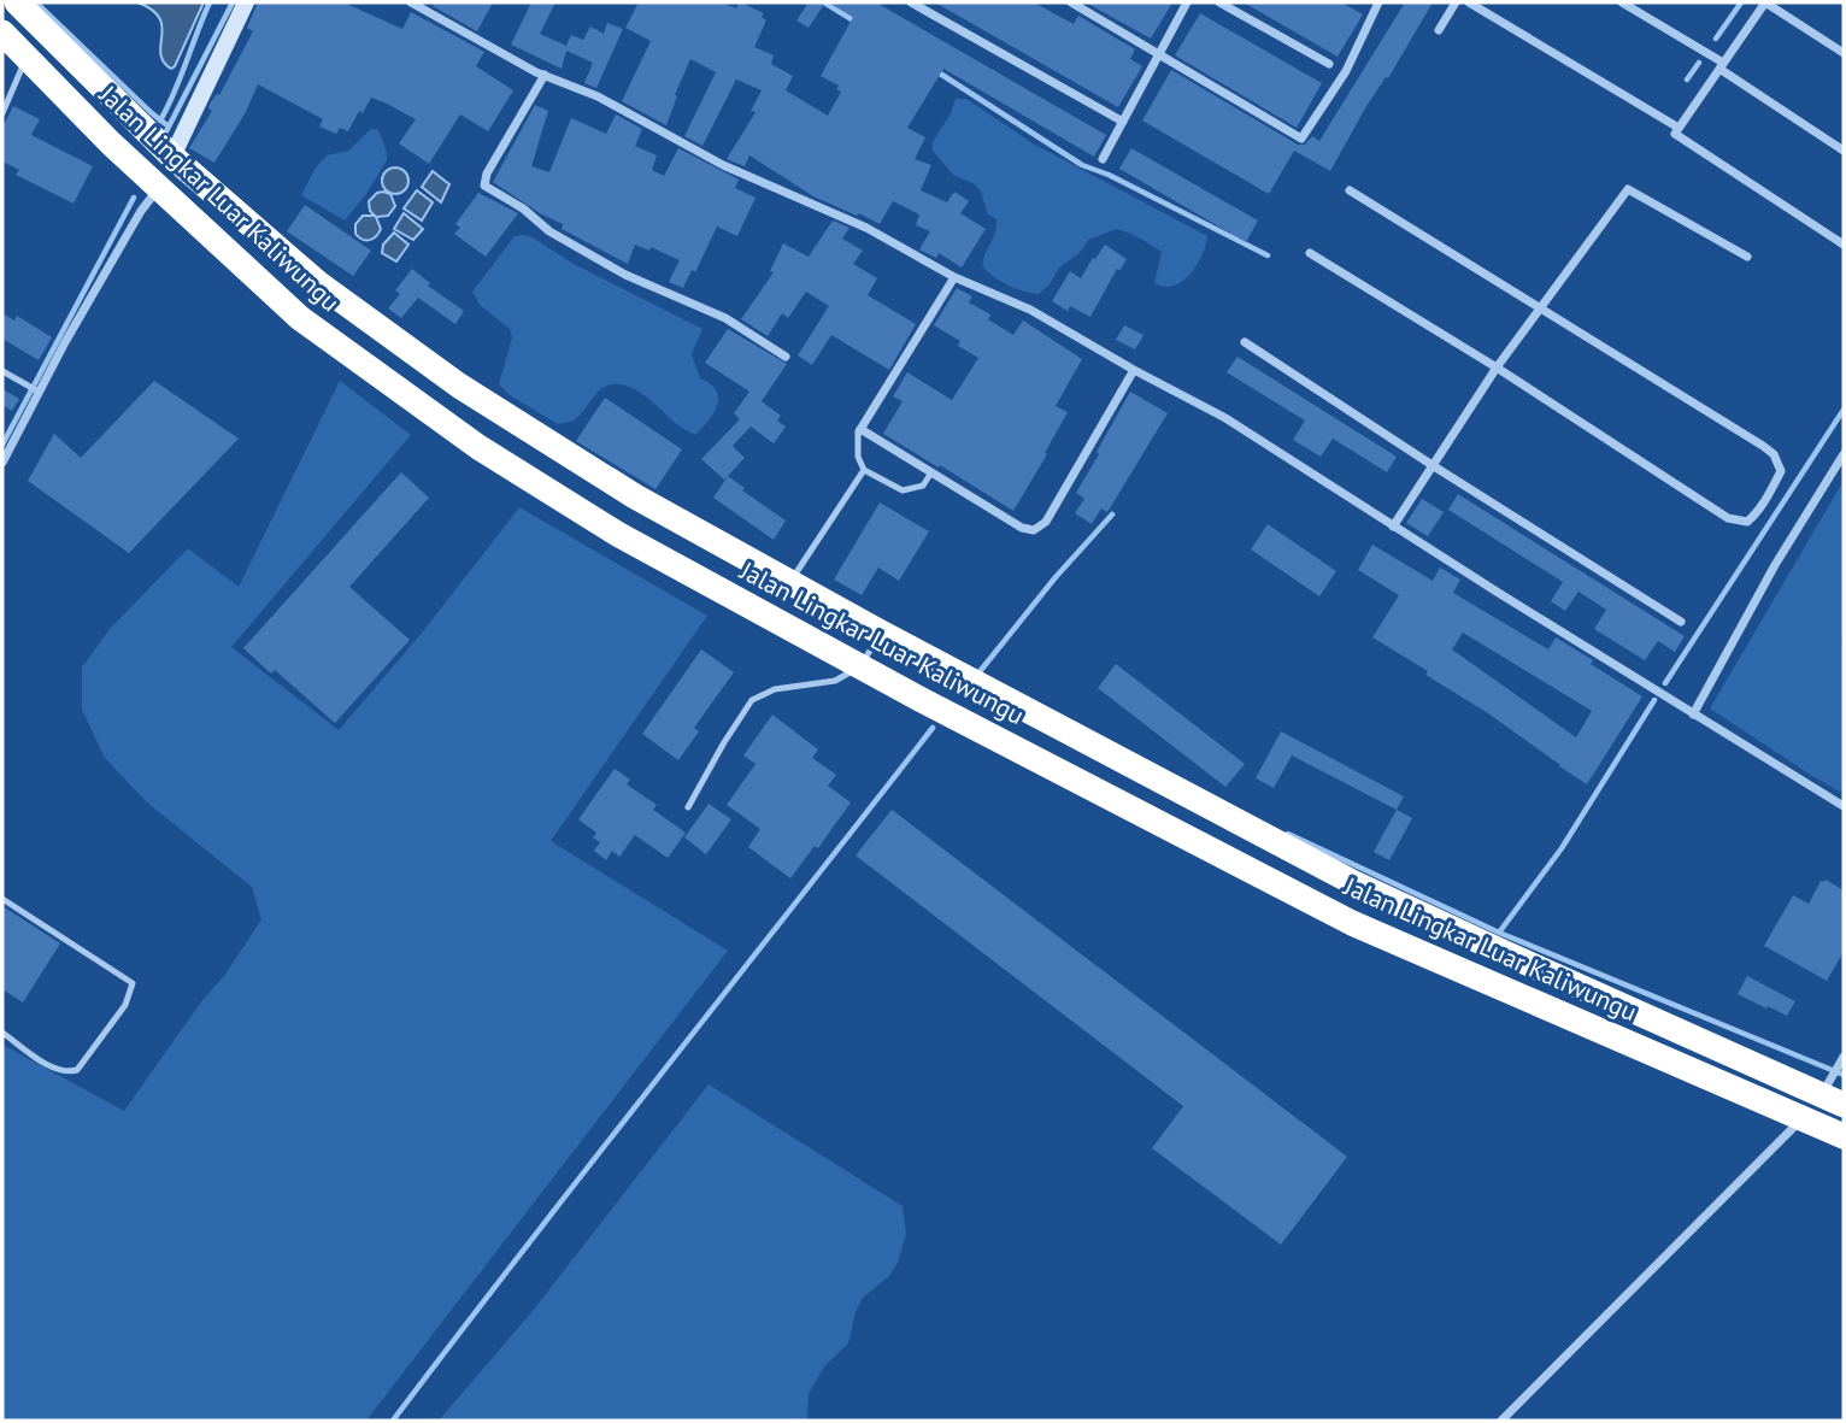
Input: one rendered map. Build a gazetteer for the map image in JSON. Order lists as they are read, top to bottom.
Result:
{
  "streets": {
    "highway": ["Jalan Lingkar Luar Kaliwungu"]
  }
}
